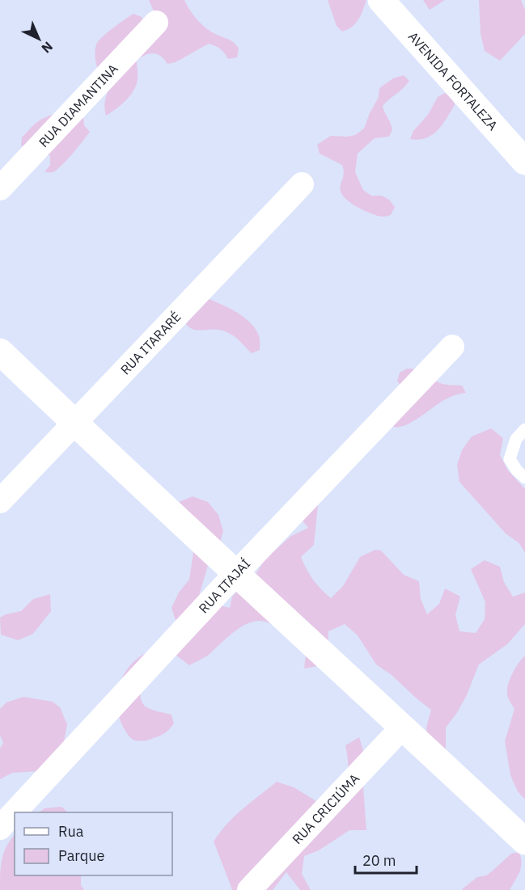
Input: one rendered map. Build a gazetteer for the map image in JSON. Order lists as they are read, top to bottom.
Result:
{
  "streets": {
    "street": [
      "AVENIDA FORTALEZA",
      "RUA DIAMANTINA",
      "RUA ITARARÉ",
      "RUA ITAJAÍ",
      "RUA CRICIÚMA"
    ]
  },
  "legend": ["Rua", "Parque"],
  "scale_bar": "20 m",
  "north": "bottom right"
}
